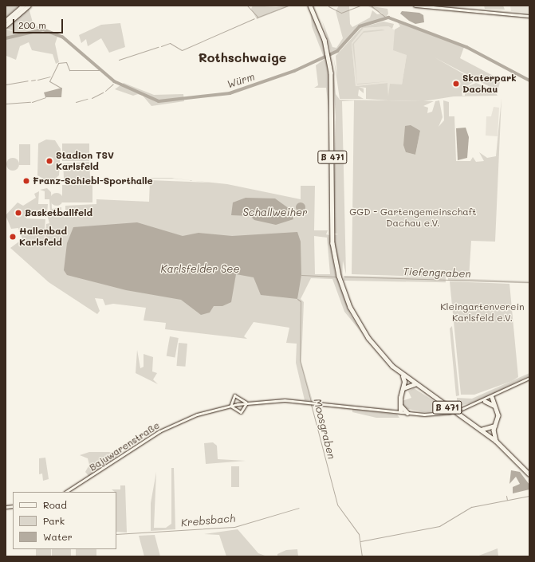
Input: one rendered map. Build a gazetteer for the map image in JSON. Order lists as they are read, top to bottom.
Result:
{
  "streets": {
    "highway": ["B 471"],
    "main road": ["Bajuwarenstraße"]
  },
  "districts": ["Rothschwaige"],
  "water": [
    "Würm",
    "Schallweiher",
    "Karlsfelder See",
    "Tiefengraben",
    "Moosgraben",
    "Krebsbach"
  ],
  "parks": ["GGD - Gartengemeinschaft Dachau e.V.", "Kleingartenverein Karlsfeld e.V."],
  "places": [
    "Skaterpark Dachau",
    "Stadion TSV Karlsfeld",
    "Franz-Schiebl-Sporthalle",
    "Basketballfeld",
    "Hallenbad Karlsfeld"
  ],
  "legend": ["Road", "Park", "Water"],
  "scale_bar": "200 m"
}
